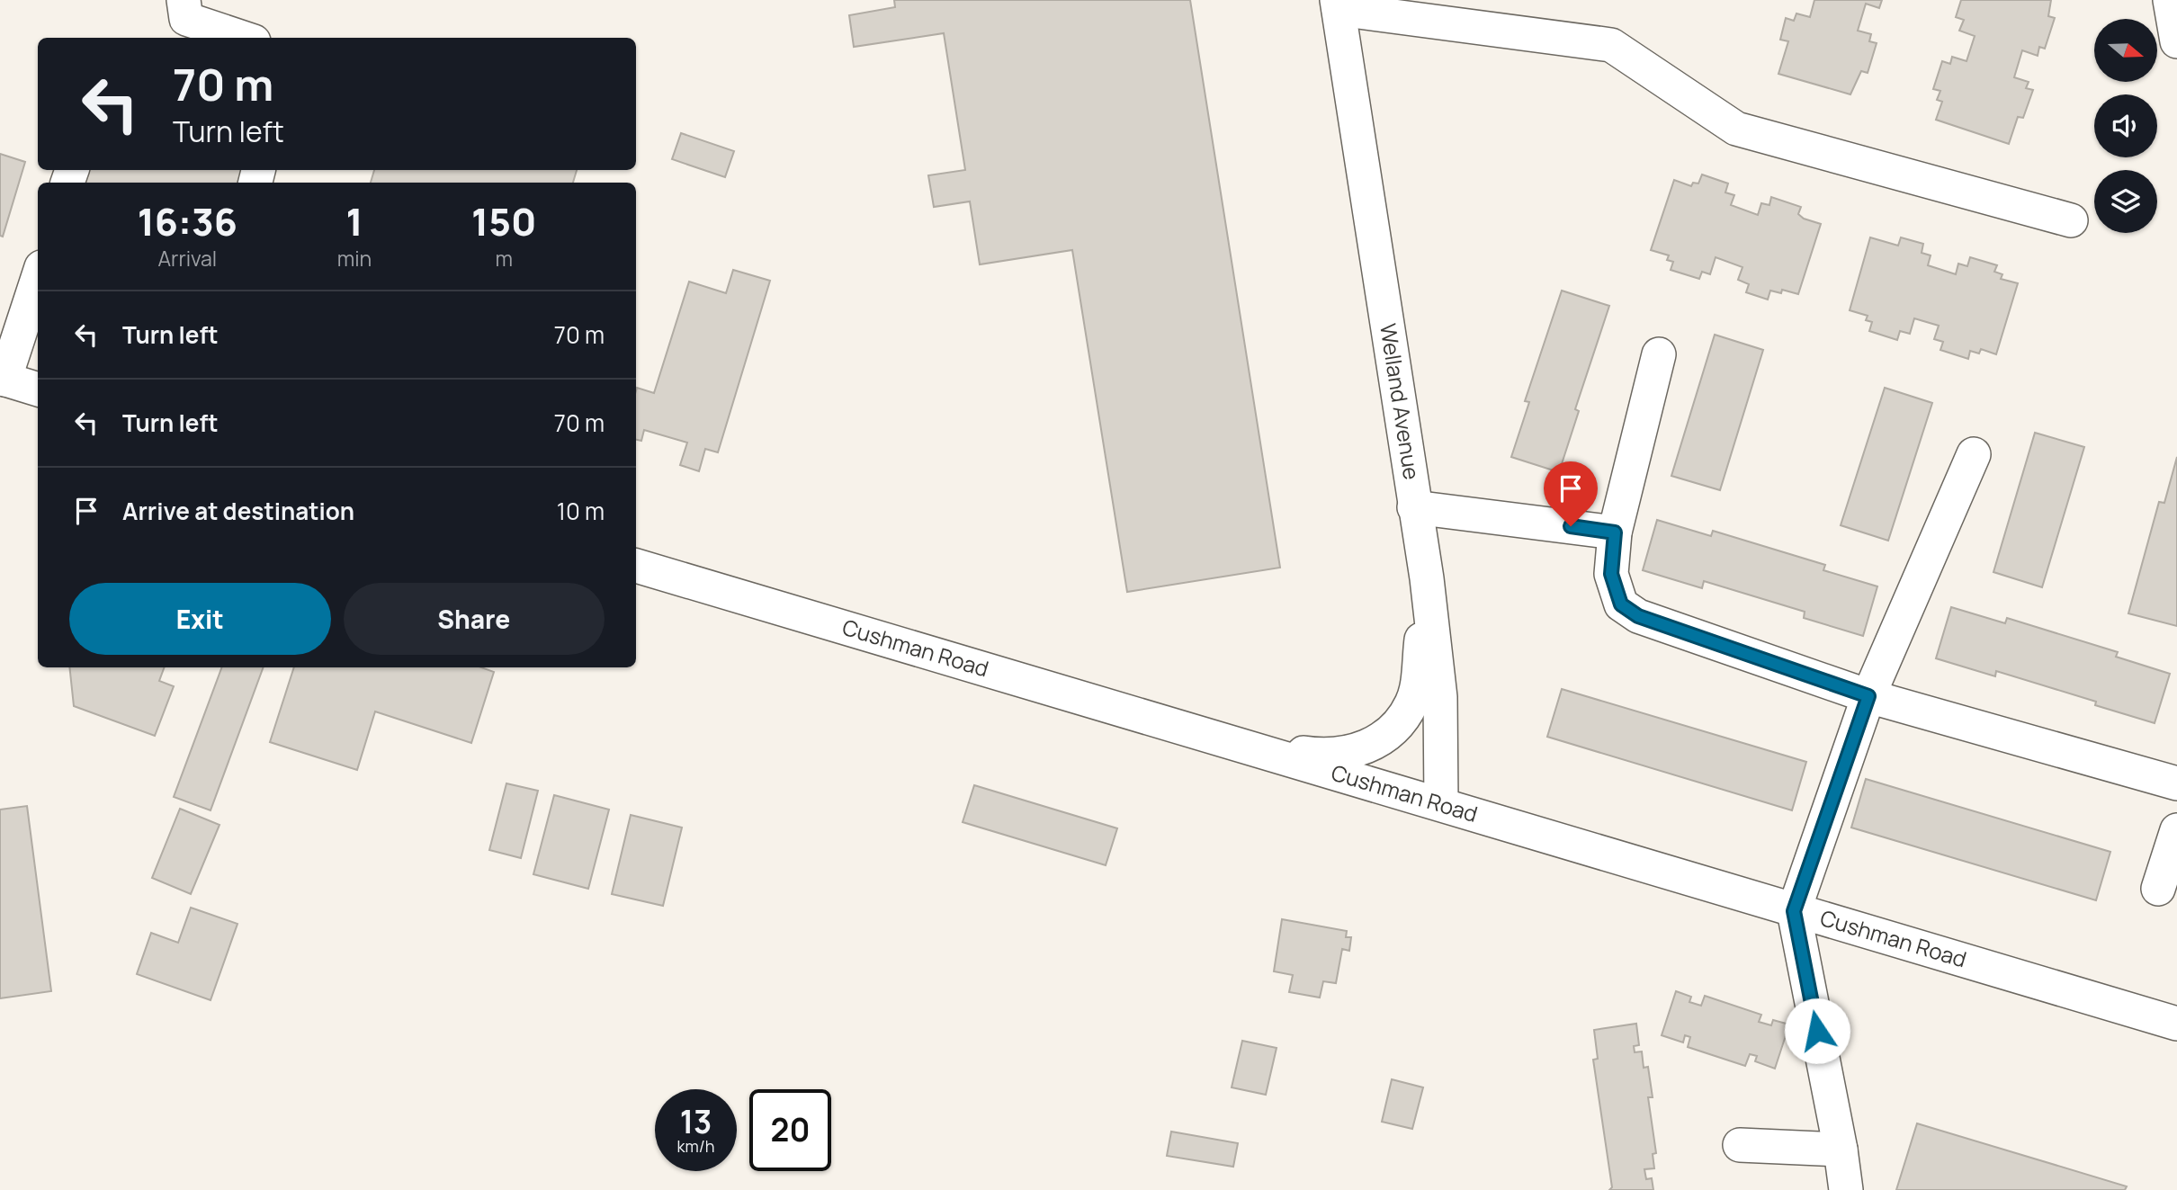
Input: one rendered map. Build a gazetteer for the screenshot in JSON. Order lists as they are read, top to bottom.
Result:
{
  "streets": {
    "street": ["Welland Avenue", "Cushman Road"]
  },
  "crossings": [
    ["Welland Avenue", "Cushman Road"]
  ],
  "north": "right",
  "page": {
    "turn": ["70 m", "Turn left"],
    "eta": [
      "16:36",
      "Arrival",
      "1",
      "min",
      "150",
      "m"
    ],
    "list": [
      {
        "name": "Turn left",
        "value": "70 m"
      },
      {
        "name": "Turn left",
        "value": "70 m"
      },
      {
        "name": "Arrive at destination",
        "value": "10 m"
      }
    ],
    "buttons": ["Exit", "Share"],
    "speed": "13 km/h",
    "limit": "20"
  }
}
